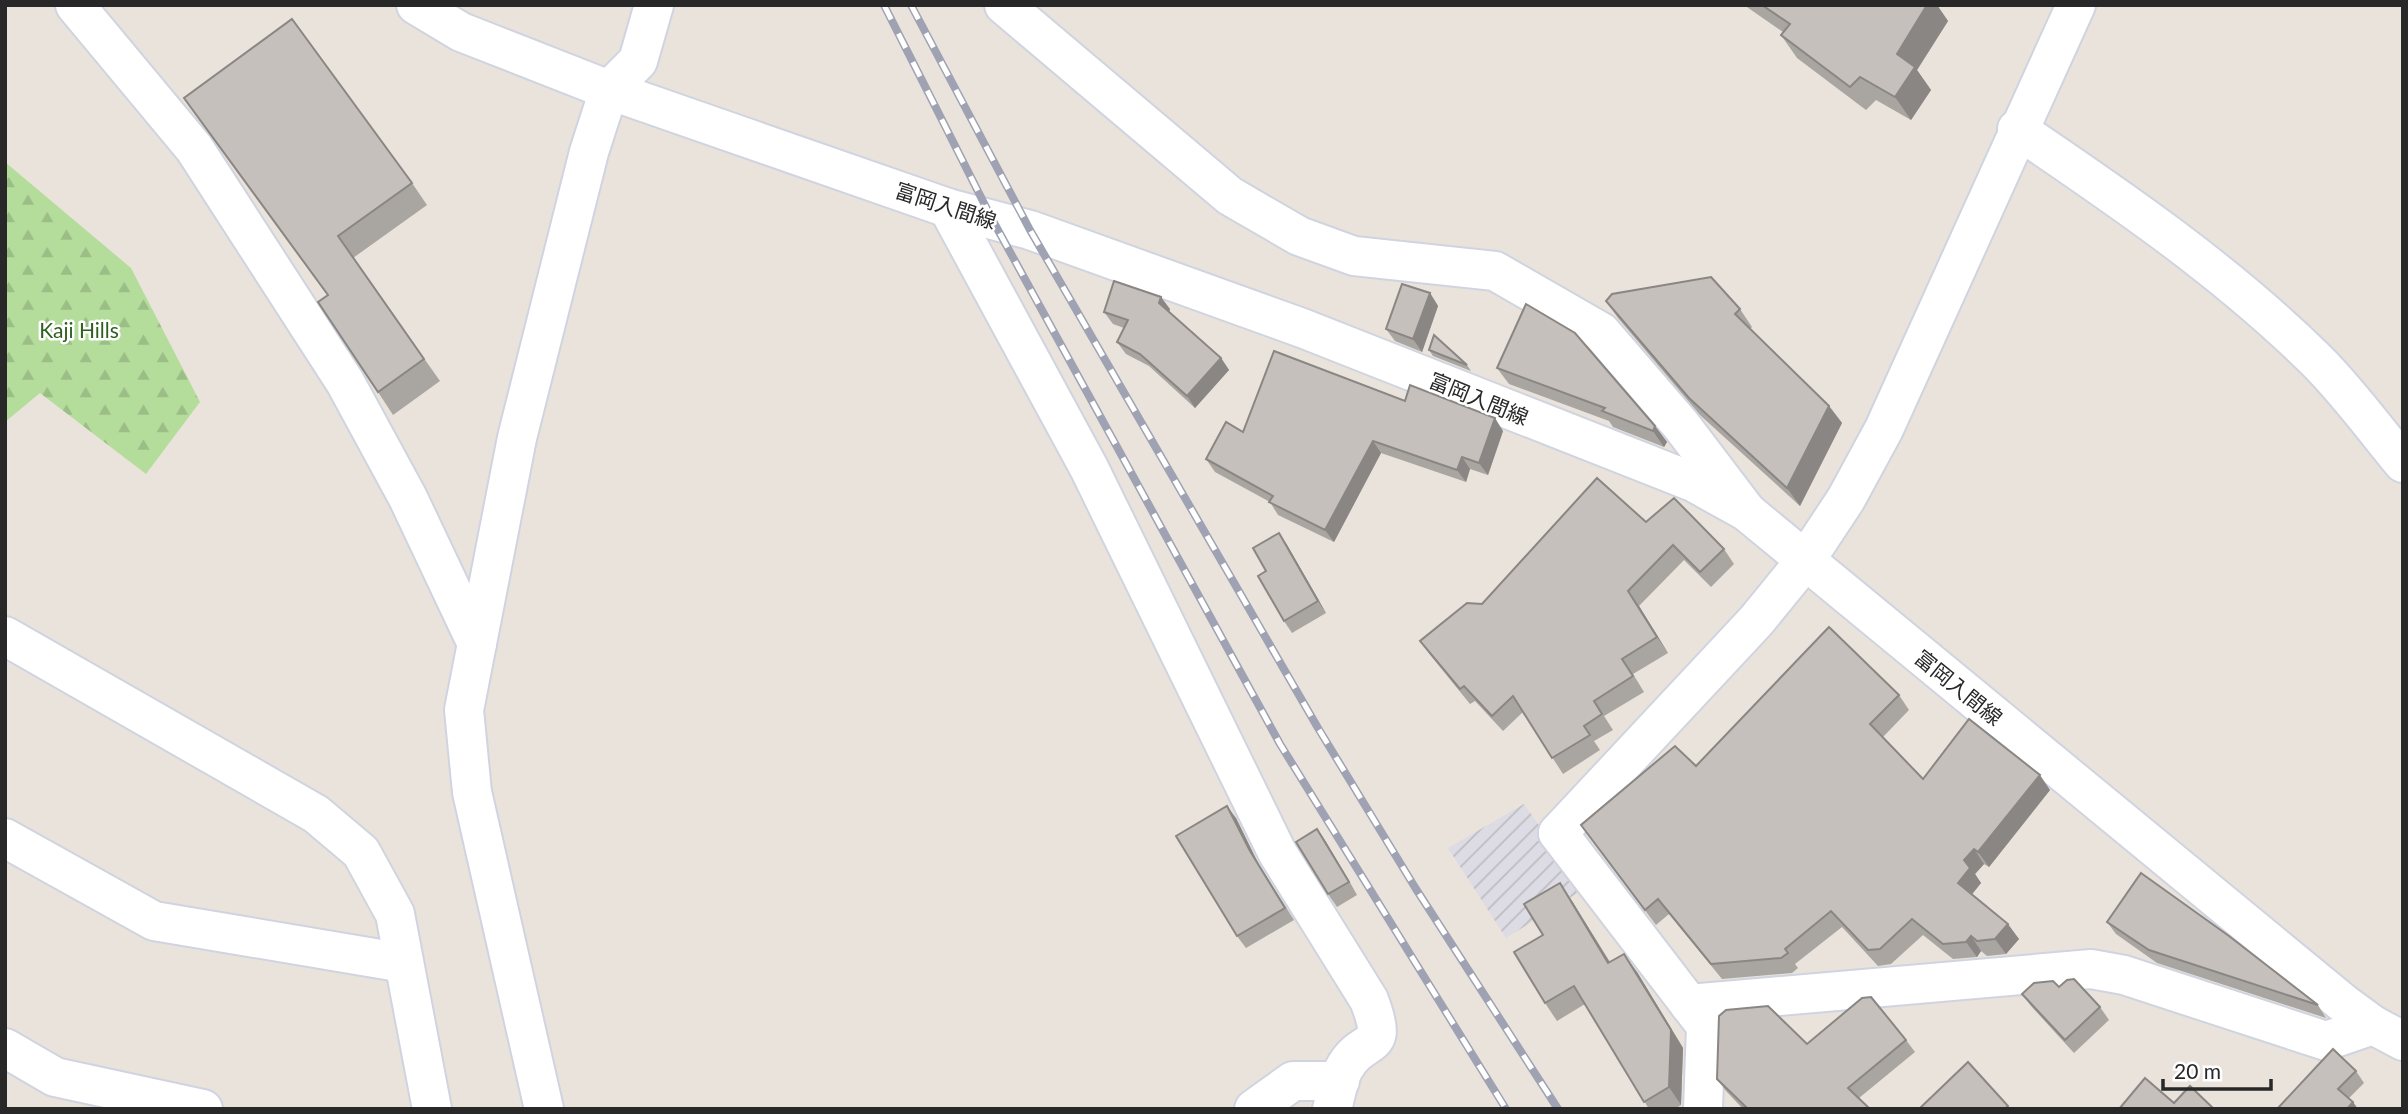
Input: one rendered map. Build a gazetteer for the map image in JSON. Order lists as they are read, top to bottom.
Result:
{
  "streets": {
    "street": ["富岡入間線"]
  },
  "parks": ["Kaji Hills"],
  "scale_bar": "20 m"
}
